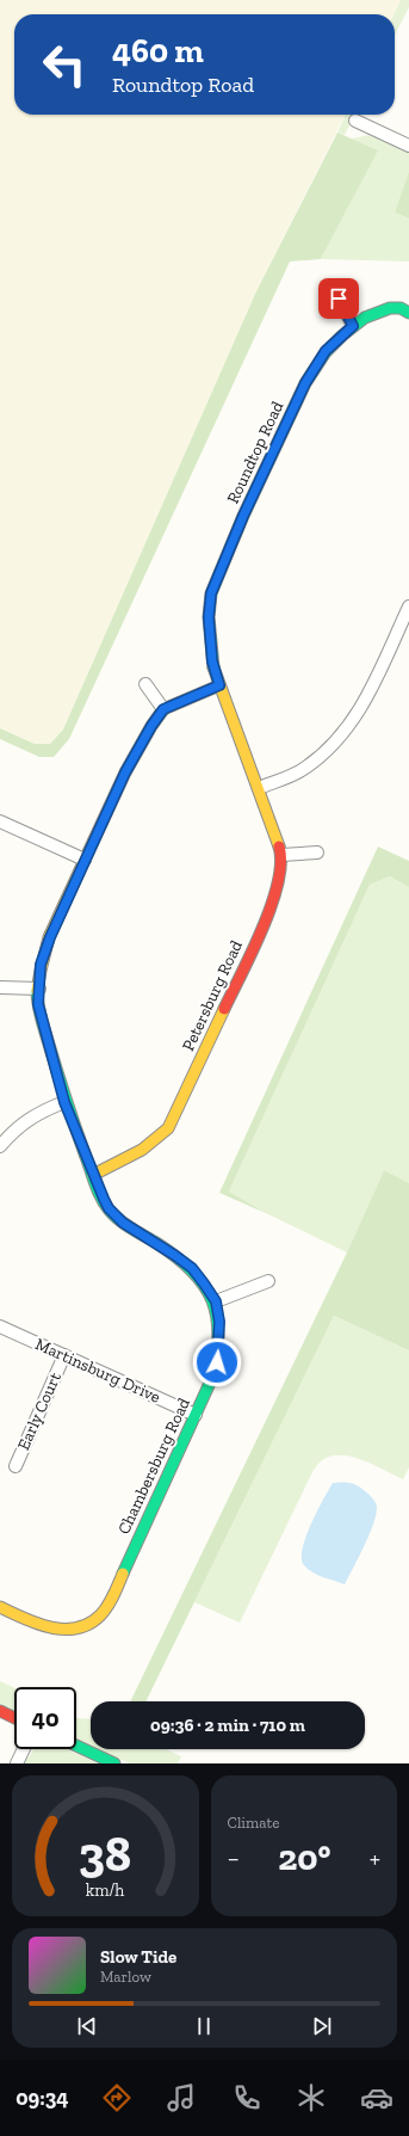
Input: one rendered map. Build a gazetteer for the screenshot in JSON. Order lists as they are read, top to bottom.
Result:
{
  "streets": {
    "street": [
      "Roundtop Road",
      "Petersburg Road",
      "Martinsburg Drive",
      "Early Court",
      "Chambersburg Road"
    ]
  },
  "crossings": [
    ["Roundtop Road", "Petersburg Road"],
    ["Petersburg Road", "Chambersburg Road"],
    ["Martinsburg Drive", "Early Court"],
    ["Martinsburg Drive", "Chambersburg Road"]
  ],
  "page": {
    "turn": ["460 m", "Roundtop Road"],
    "limit": "40",
    "trip": "09:36 · 2 min · 710 m",
    "tile": "Climate",
    "heat": ["−", "20°", "+"],
    "song": ["Slow Tide", "Marlow"],
    "tabs": "09:34",
    "gauge": ["38", "km/h"]
  }
}
